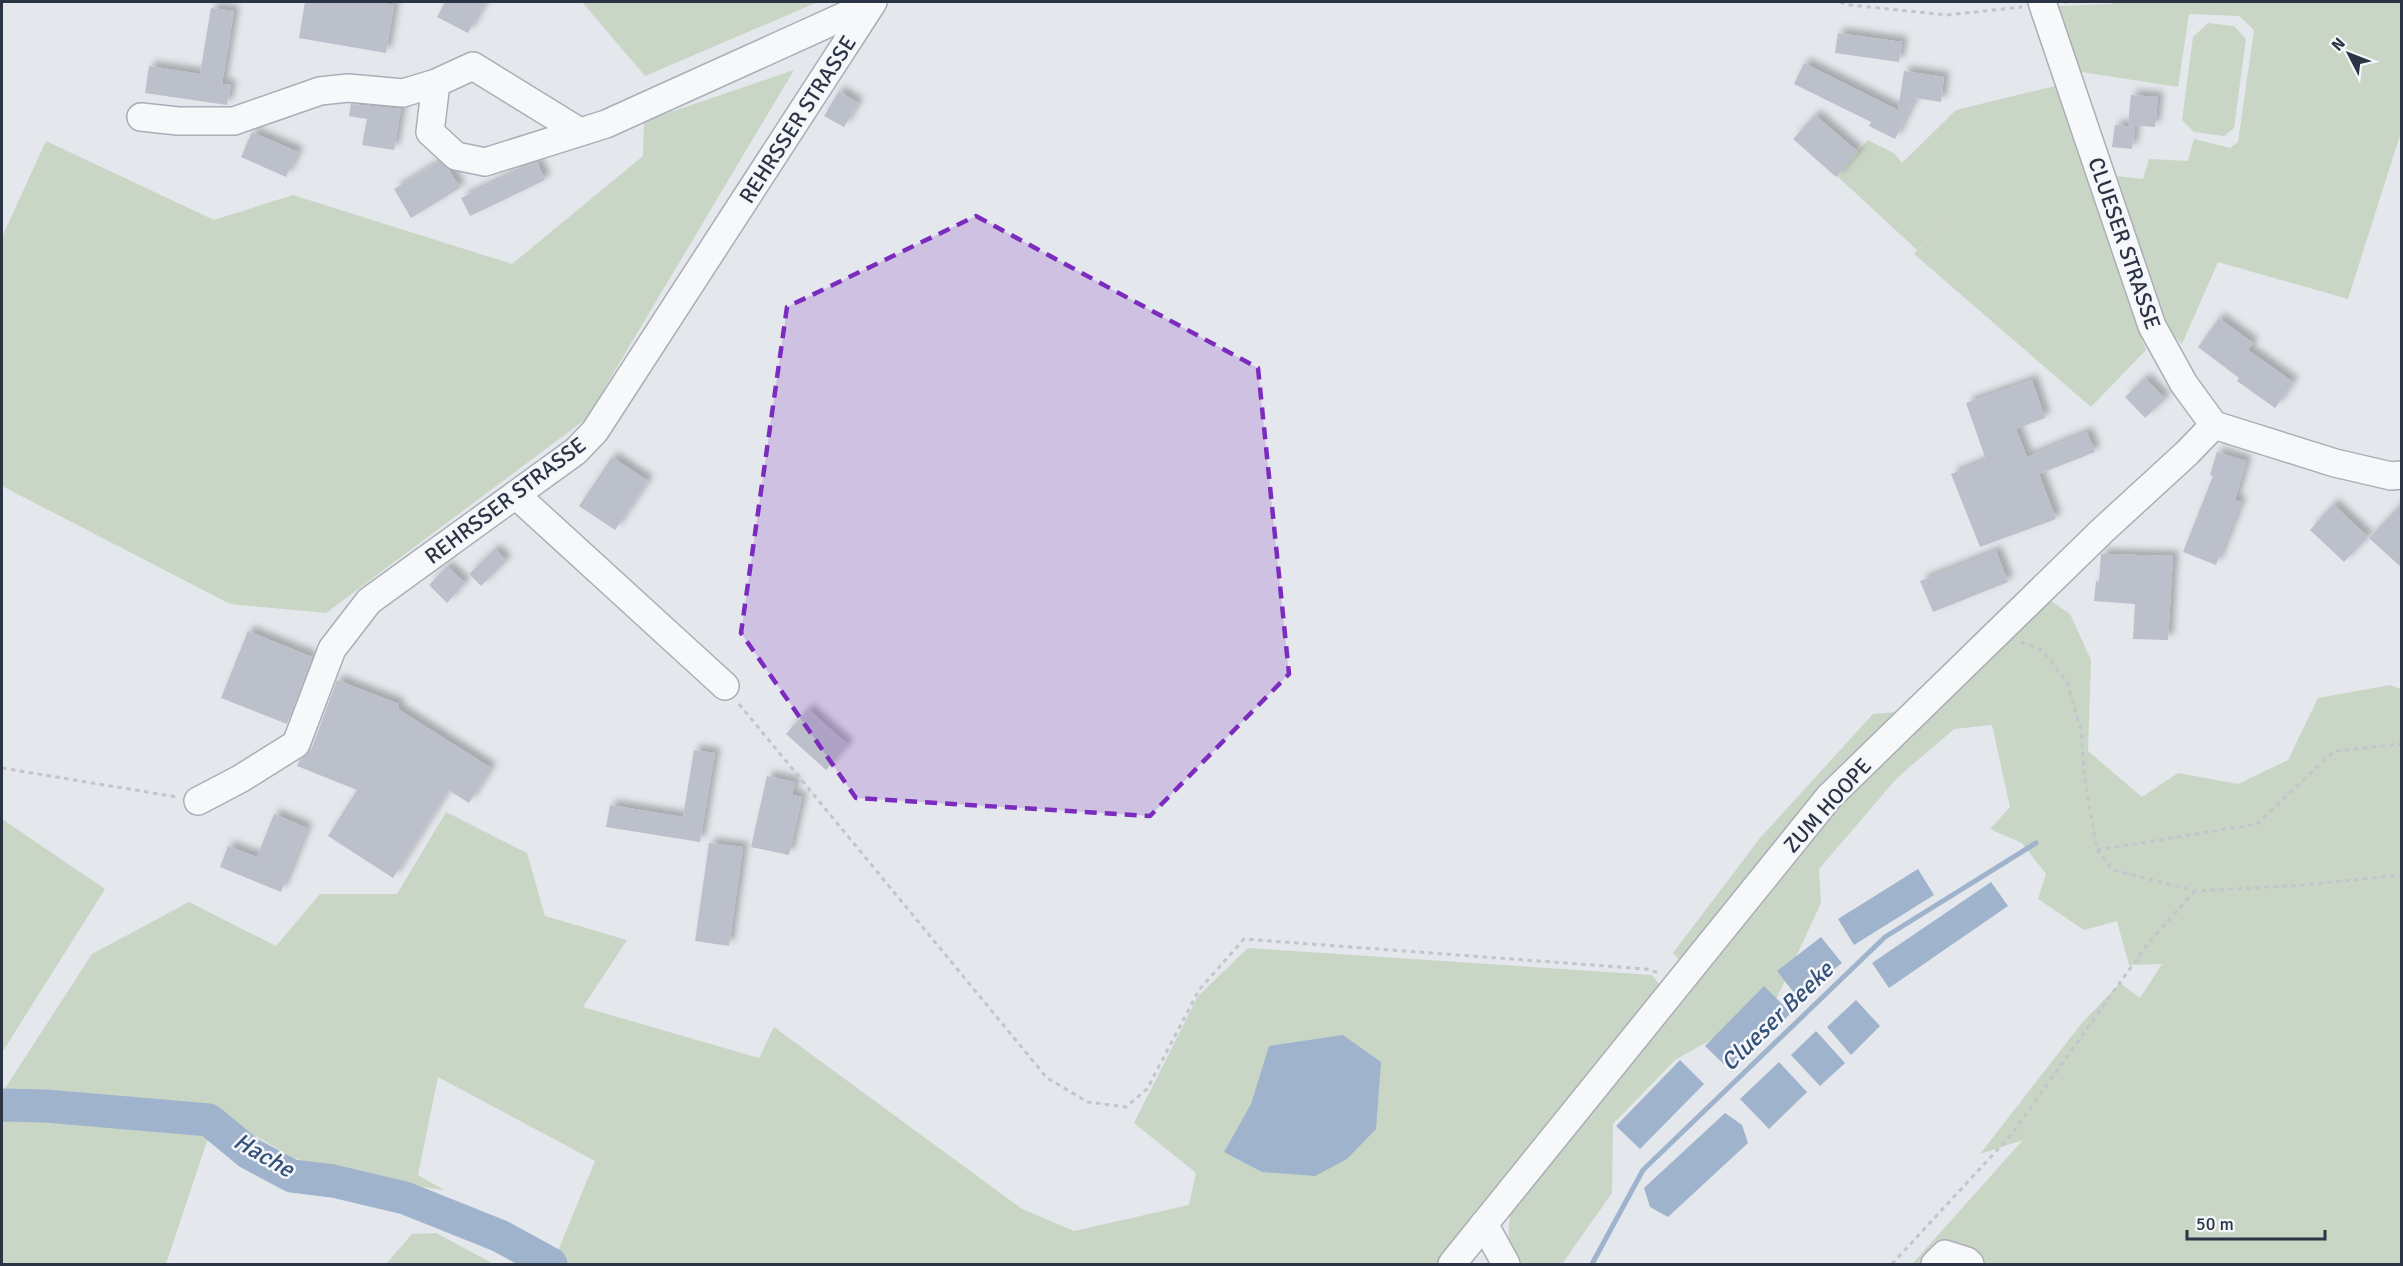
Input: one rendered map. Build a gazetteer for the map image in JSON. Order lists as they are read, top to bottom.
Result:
{
  "streets": {
    "street": ["REHRSSER STRASSE", "CLUESER STRASSE", "ZUM HOOPE"]
  },
  "crossings": [
    ["CLUESER STRASSE", "ZUM HOOPE"]
  ],
  "water": ["Clueser Beeke", "Hache"],
  "scale_bar": "50 m",
  "north": "top left"
}
